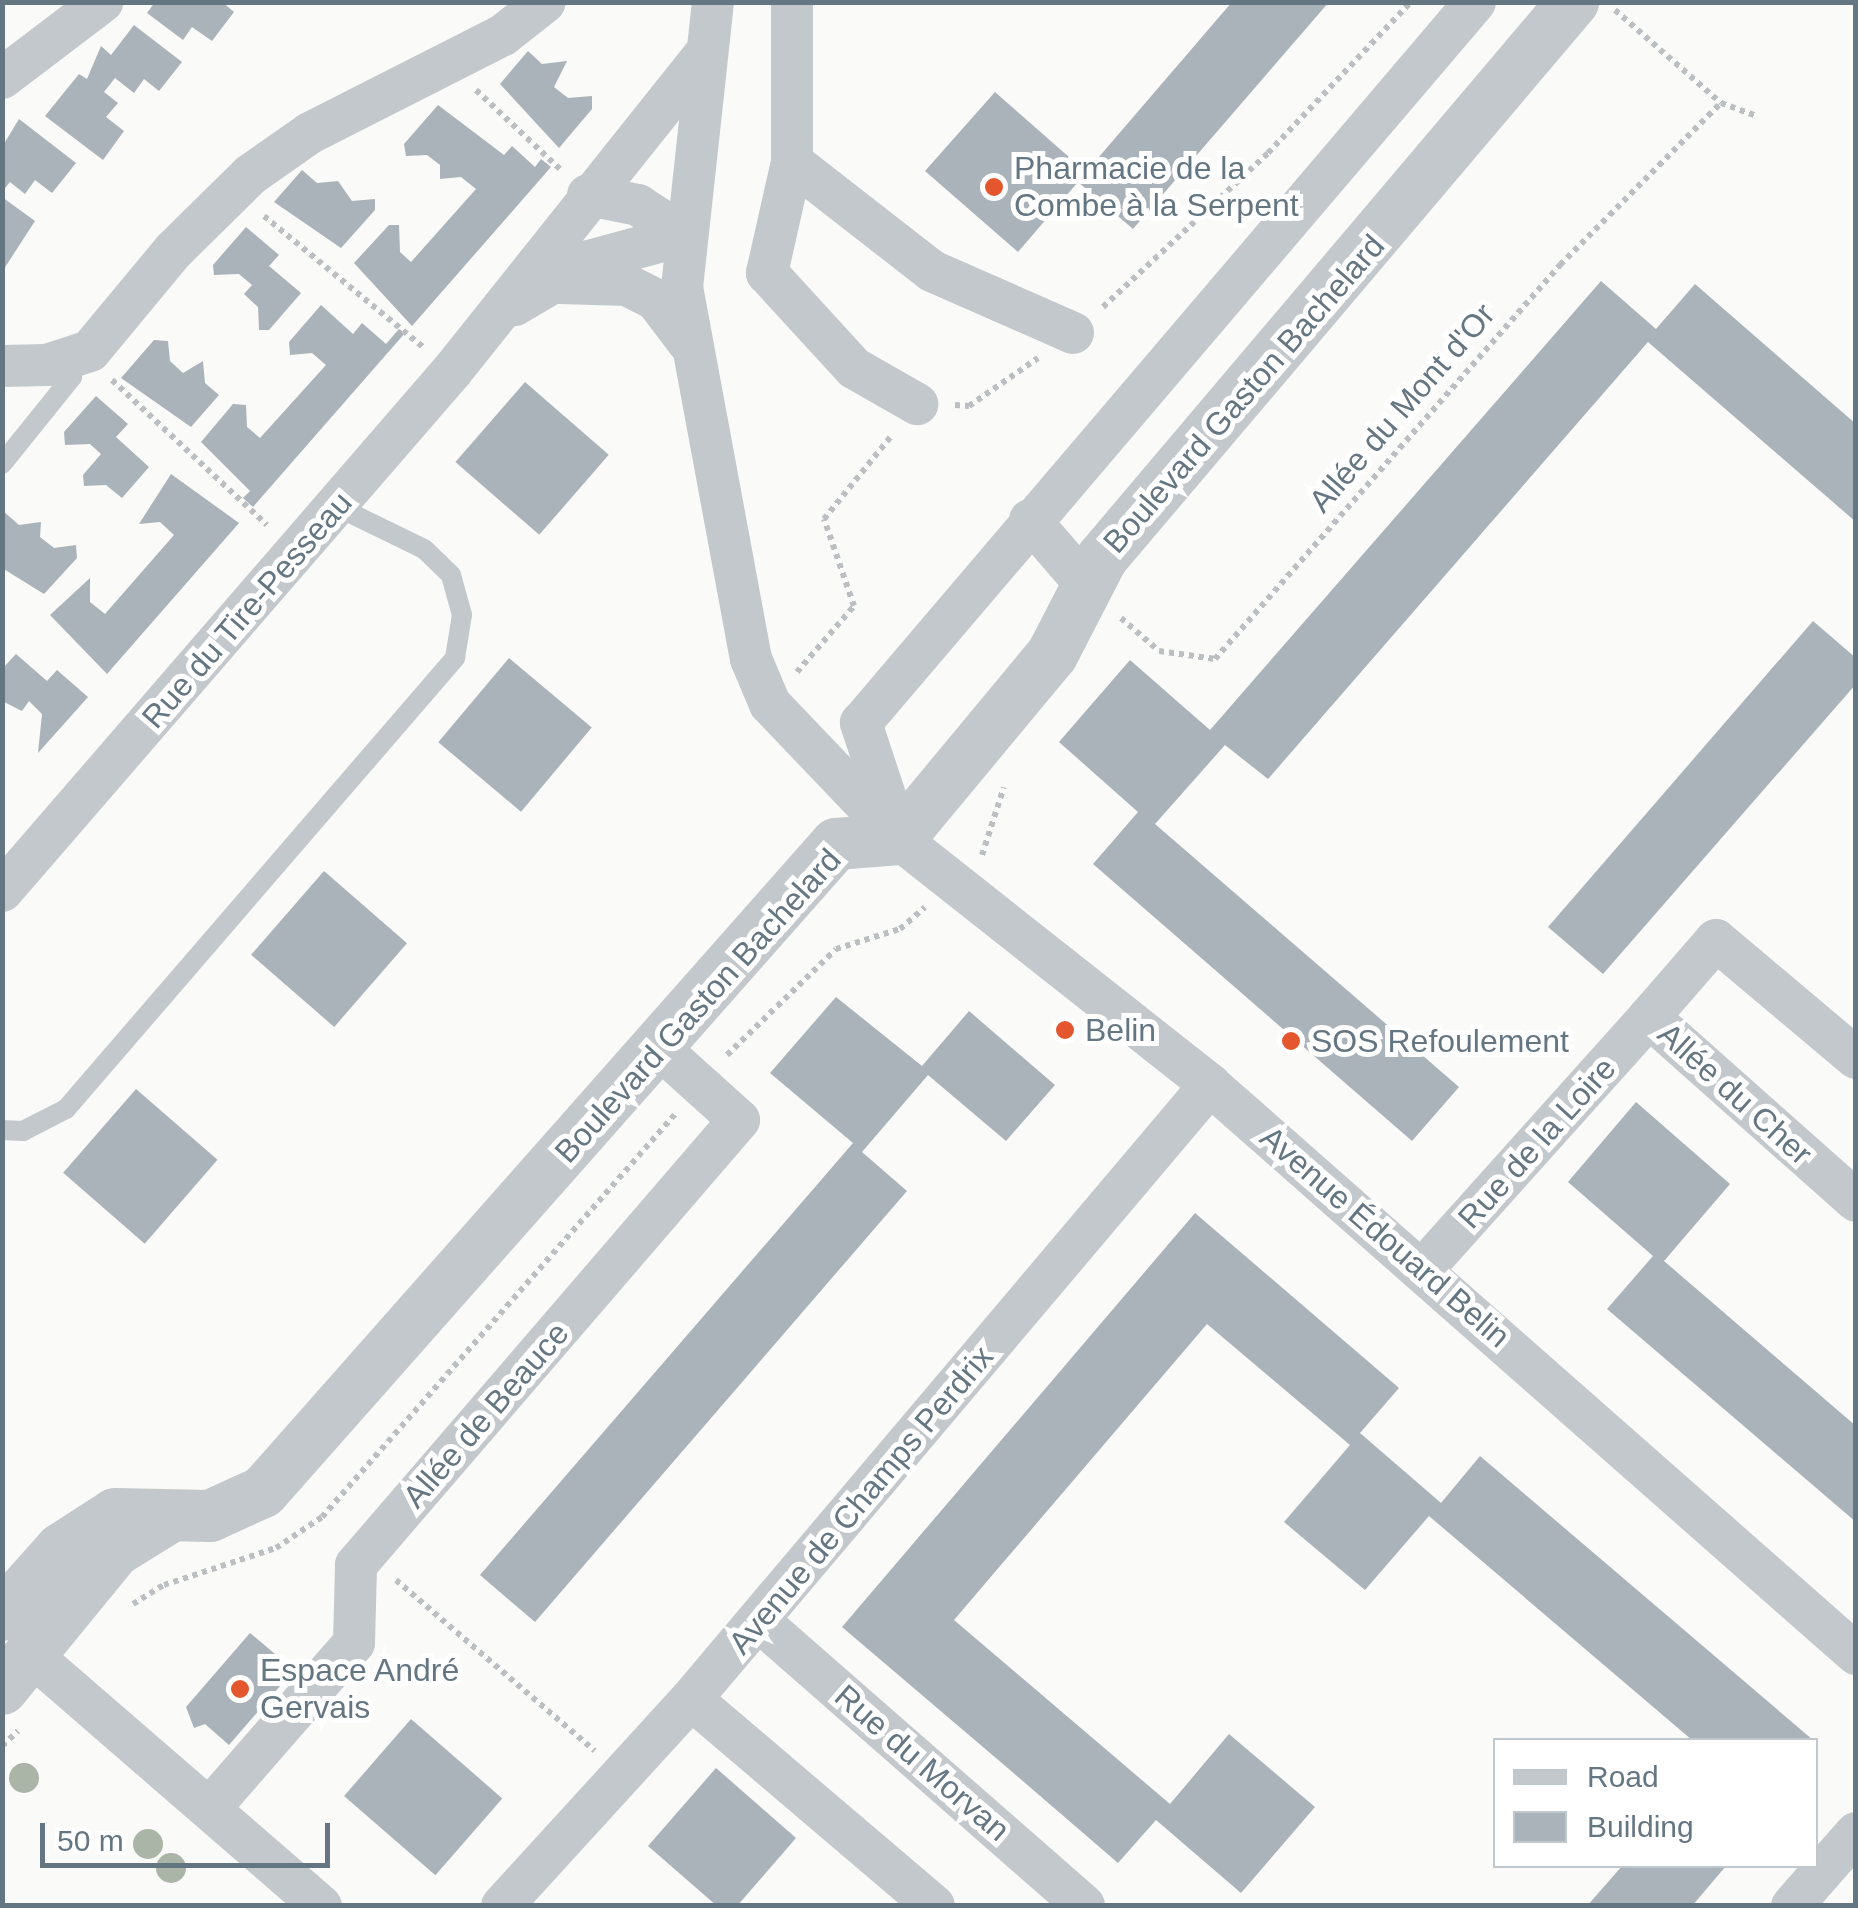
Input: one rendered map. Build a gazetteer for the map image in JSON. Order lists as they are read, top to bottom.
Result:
{
  "streets": {
    "street": [
      "Boulevard Gaston Bachelard",
      "Rue du Tire-Pesseau",
      "Allée du Cher",
      "Rue de la Loire",
      "Avenue Édouard Belin",
      "Allée de Beauce",
      "Avenue de Champs Perdrix",
      "Rue du Morvan"
    ],
    "path": ["Allée du Mont d'Or"]
  },
  "crossings": [
    ["Boulevard Gaston Bachelard", "Allée du Mont d'Or"],
    ["Boulevard Gaston Bachelard", "Avenue Édouard Belin"],
    ["Boulevard Gaston Bachelard", "Allée de Beauce"],
    ["Allée du Cher", "Rue de la Loire"],
    ["Rue de la Loire", "Avenue Édouard Belin"],
    ["Avenue Édouard Belin", "Avenue de Champs Perdrix"],
    ["Avenue de Champs Perdrix", "Rue du Morvan"]
  ],
  "places": [
    "Pharmacie de la Combe à la Serpent",
    "Belin",
    "SOS Refoulement",
    "Espace André Gervais"
  ],
  "legend": ["Road", "Building"],
  "scale_bar": "50 m"
}
